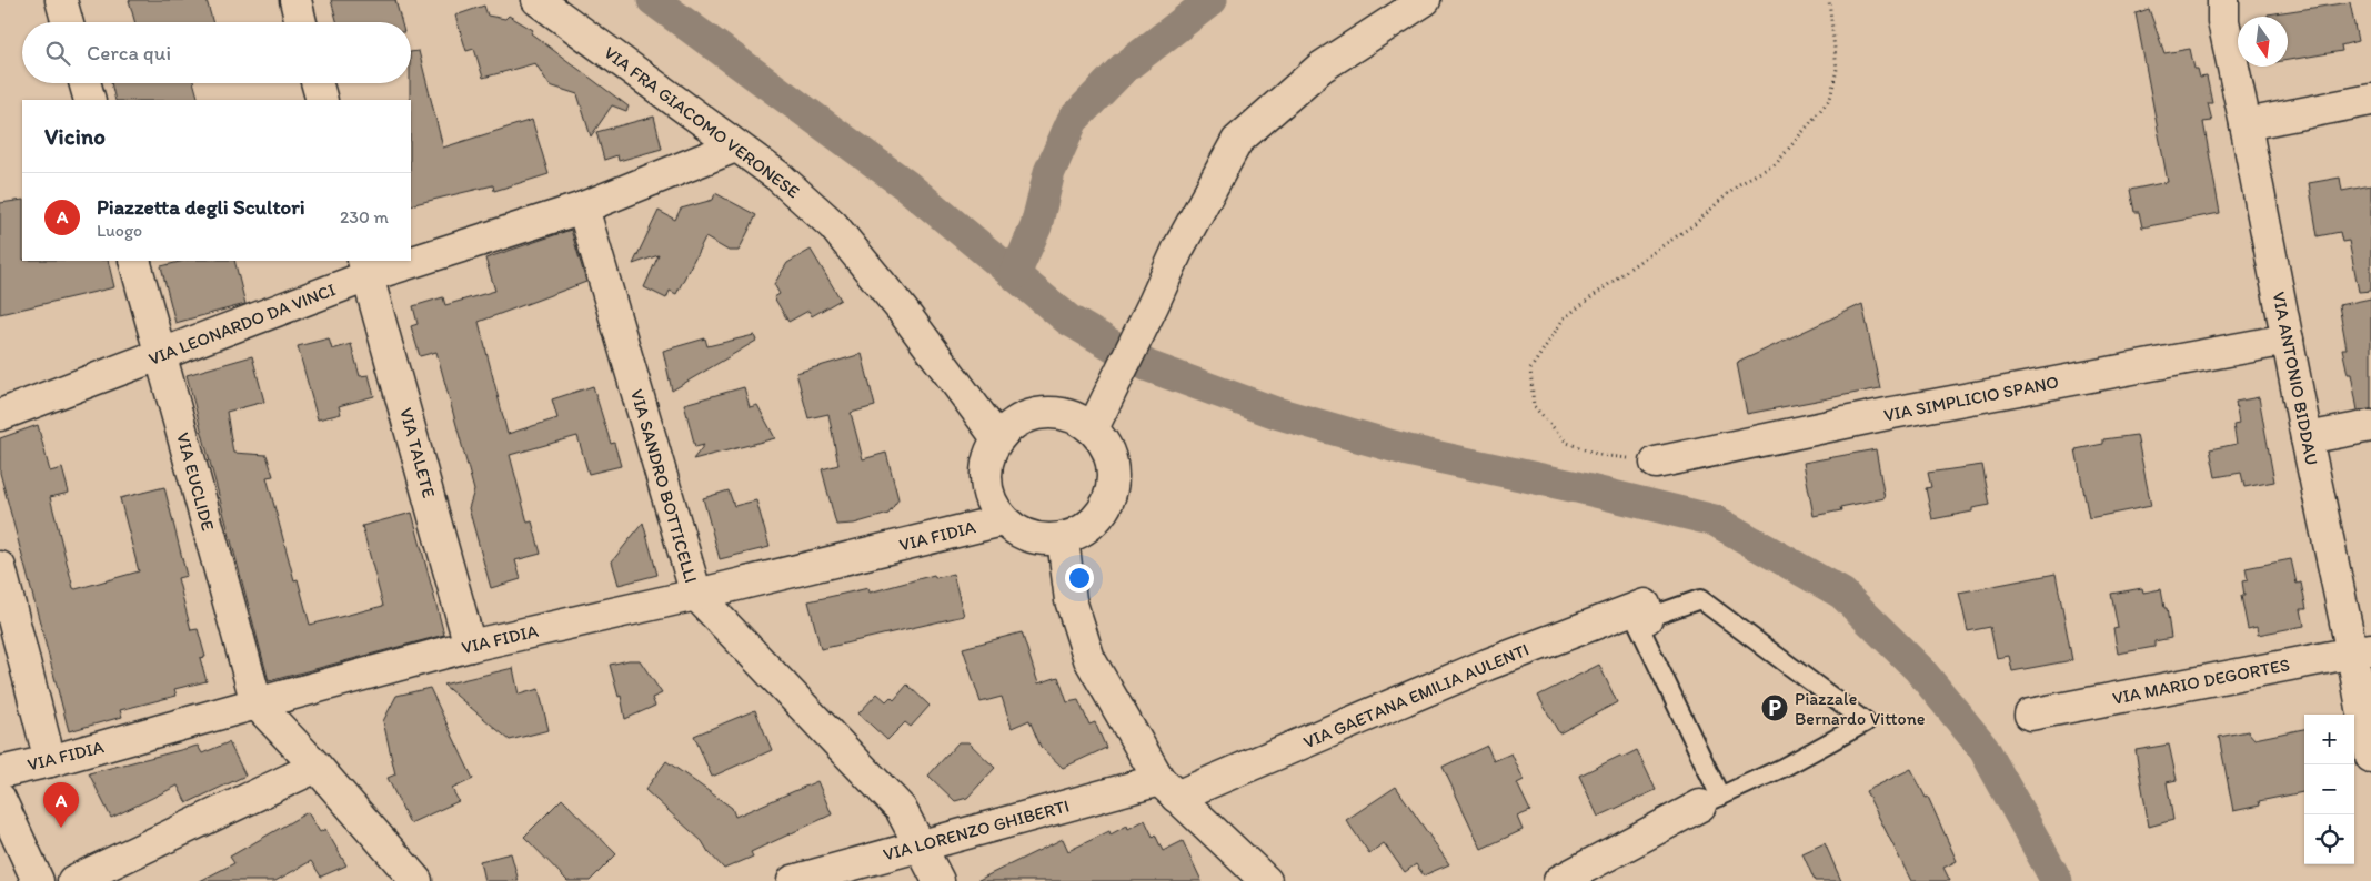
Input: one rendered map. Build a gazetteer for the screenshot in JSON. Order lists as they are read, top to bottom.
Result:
{
  "streets": {
    "street": [
      "VIA FRA GIACOMO VERONESE",
      "VIA LEONARDO DA VINCI",
      "VIA ANTONIO BIDDAU",
      "VIA SIMPLICIO SPANO",
      "VIA TALETE",
      "VIA EUCLIDE",
      "VIA SANDRO BOTTICELLI",
      "VIA FIDIA",
      "VIA MARIO DEGORTES",
      "VIA GAETANA EMILIA AULENTI",
      "VIA LORENZO GHIBERTI"
    ]
  },
  "crossings": [
    ["VIA FRA GIACOMO VERONESE", "VIA LEONARDO DA VINCI"],
    ["VIA FRA GIACOMO VERONESE", "VIA FIDIA"],
    ["VIA LEONARDO DA VINCI", "VIA TALETE"],
    ["VIA LEONARDO DA VINCI", "VIA EUCLIDE"],
    ["VIA LEONARDO DA VINCI", "VIA SANDRO BOTTICELLI"],
    ["VIA ANTONIO BIDDAU", "VIA SIMPLICIO SPANO"],
    ["VIA ANTONIO BIDDAU", "VIA MARIO DEGORTES"],
    ["VIA TALETE", "VIA FIDIA"],
    ["VIA EUCLIDE", "VIA FIDIA"],
    ["VIA SANDRO BOTTICELLI", "VIA FIDIA"],
    ["VIA SANDRO BOTTICELLI", "VIA LORENZO GHIBERTI"],
    ["VIA GAETANA EMILIA AULENTI", "VIA LORENZO GHIBERTI"]
  ],
  "places": {
    "parking": ["Piazzale Bernardo Vittone"]
  },
  "north": "bottom",
  "page": {
    "search": "Cerca qui",
    "heading": "Vicino",
    "list": [
      {
        "mark": "A",
        "name": "Piazzetta degli Scultori",
        "note": "Luogo",
        "value": "230 m"
      }
    ],
    "map_buttons": ["+", "−"],
    "pins": "A"
  }
}
